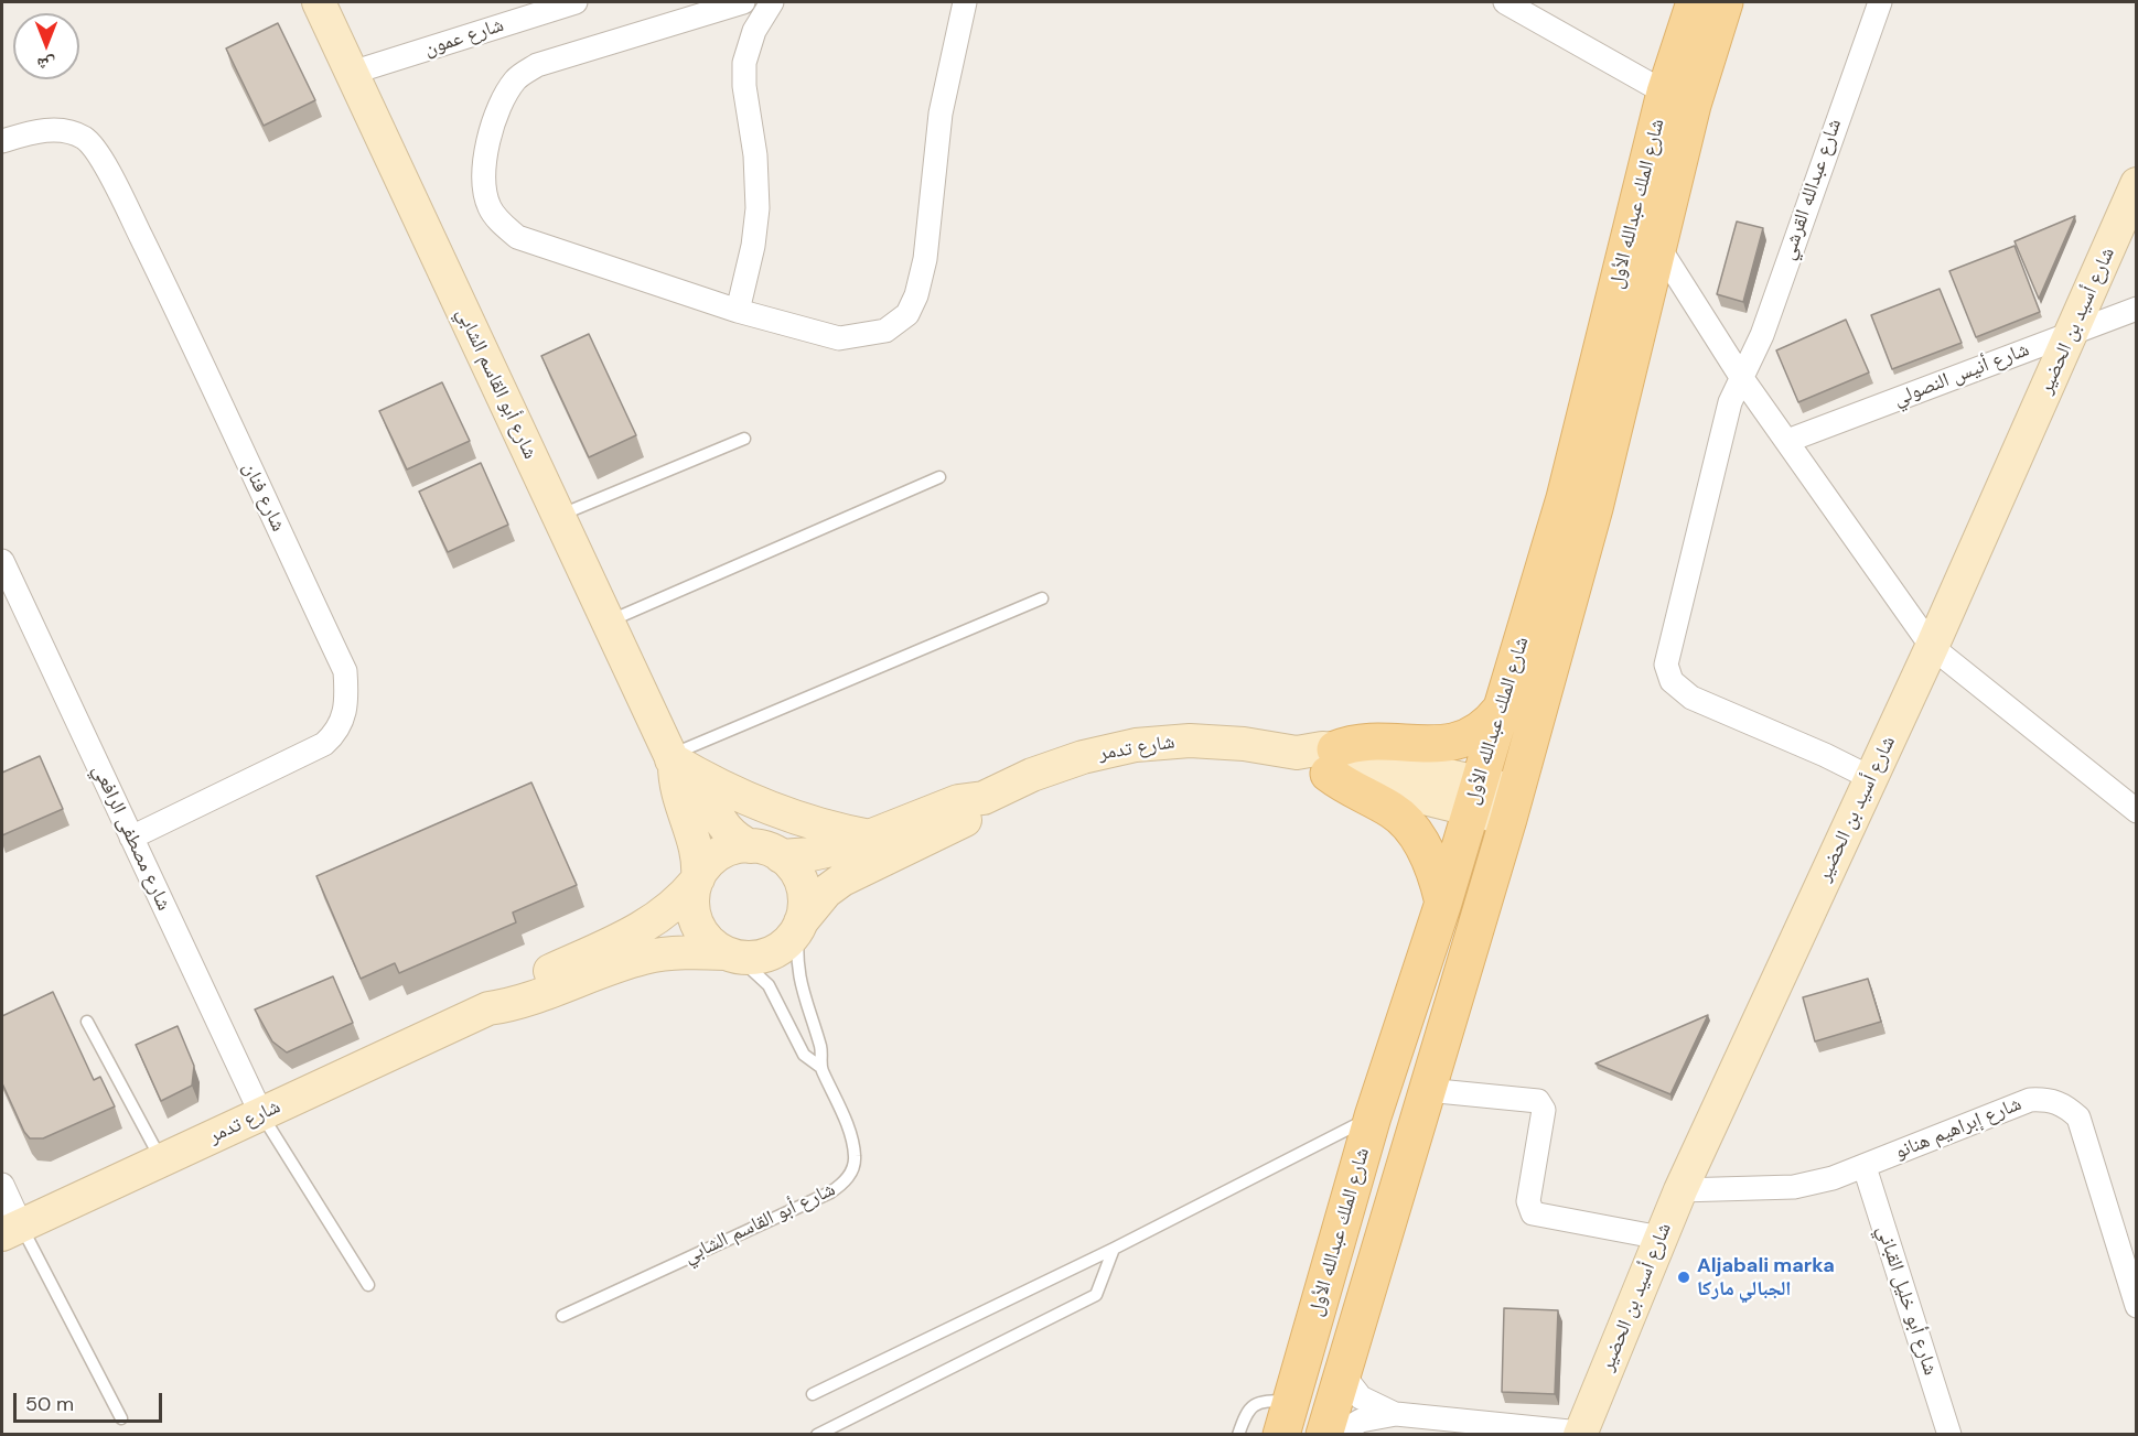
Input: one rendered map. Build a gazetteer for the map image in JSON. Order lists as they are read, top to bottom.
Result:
{
  "streets": {
    "main road": ["شارع الملك عبدالله الأول"],
    "street": [
      "شارع عمون",
      "شارع عبدالله القرشي",
      "شارع أسيد بن الحضير",
      "شارع أنيس النصولي",
      "شارع أبو القاسم الشابي",
      "شارع فنان",
      "شارع تدمر",
      "شارع مصطفى الرافعي",
      "شارع إبراهيم هنانو",
      "شارع أبو خليل القباني"
    ]
  },
  "crossings": [
    ["شارع عمون", "شارع أبو القاسم الشابي"],
    ["شارع عبدالله القرشي", "شارع أسيد بن الحضير"],
    ["شارع الملك عبدالله الأول", "شارع تدمر"],
    ["شارع أسيد بن الحضير", "شارع أنيس النصولي"],
    ["شارع أسيد بن الحضير", "شارع إبراهيم هنانو"],
    ["شارع أبو القاسم الشابي", "شارع تدمر"],
    ["شارع فنان", "شارع مصطفى الرافعي"],
    ["شارع تدمر", "شارع مصطفى الرافعي"],
    ["شارع إبراهيم هنانو", "شارع أبو خليل القباني"]
  ],
  "places": ["Aljabali marka الجبالي ماركا"],
  "scale_bar": "50 m",
  "north": "bottom"
}
